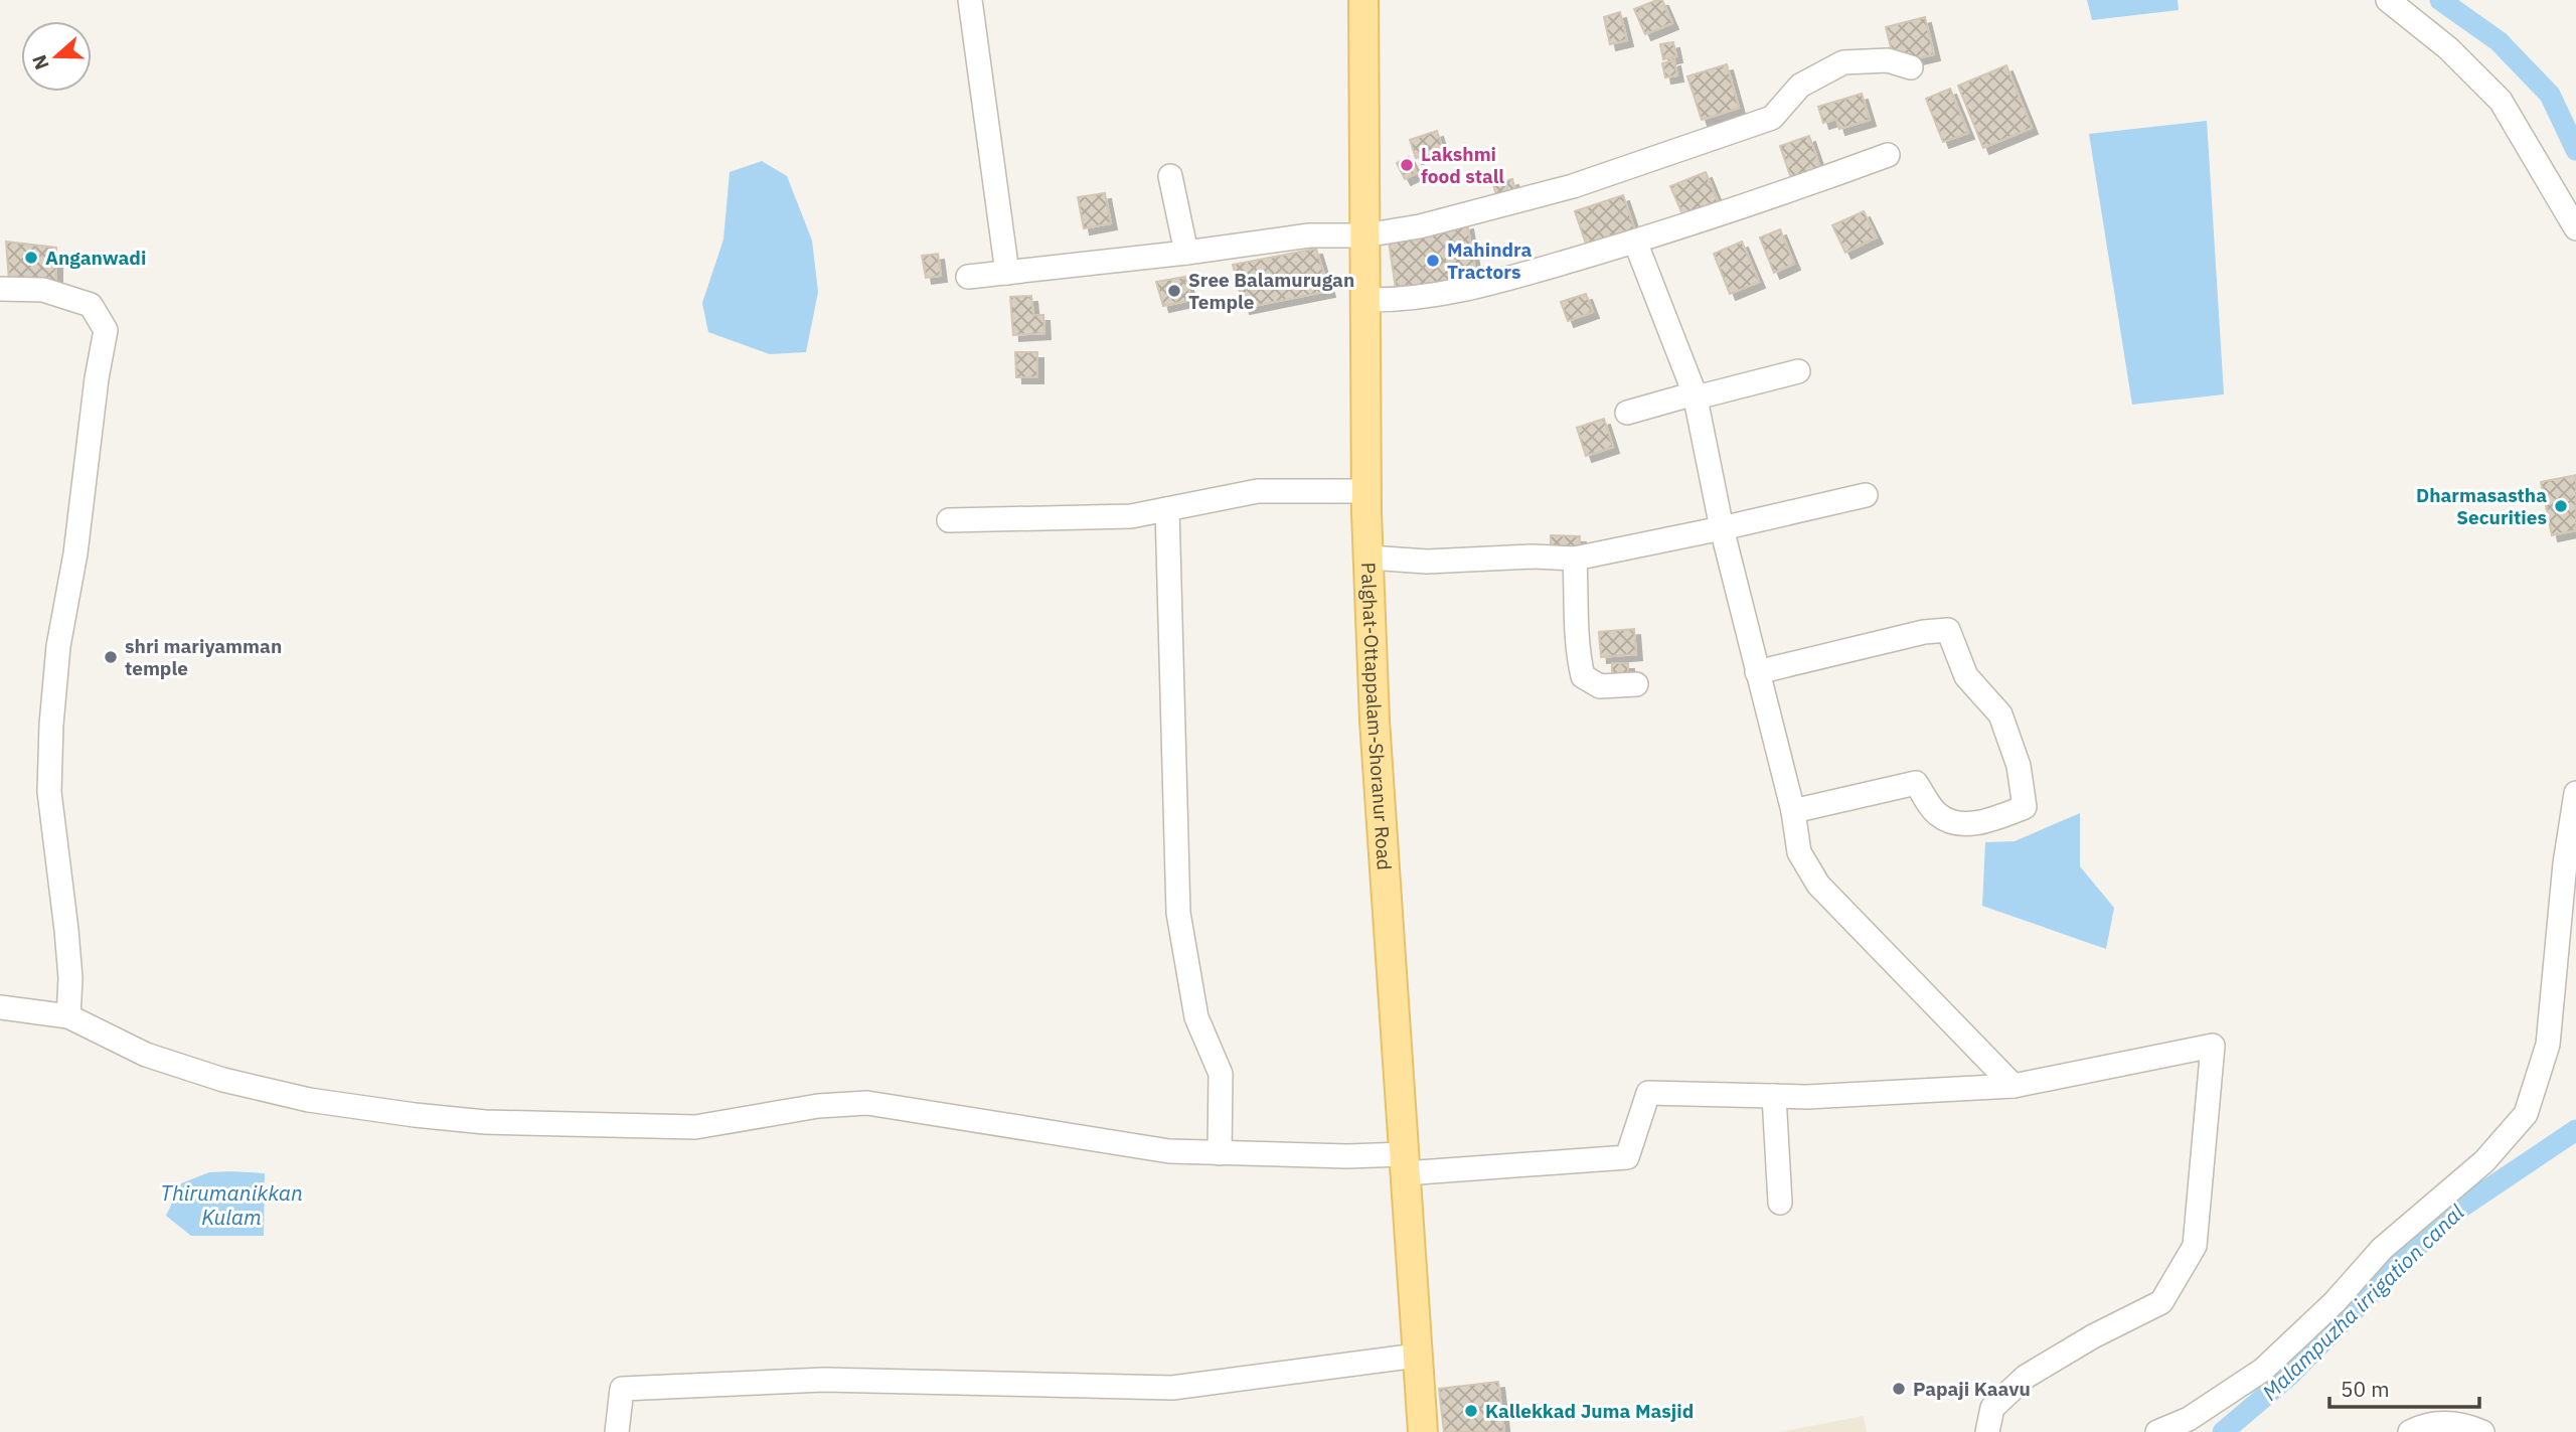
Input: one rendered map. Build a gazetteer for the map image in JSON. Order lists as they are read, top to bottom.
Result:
{
  "streets": {
    "main road": ["Palghat-Ottappalam-Shoranur Road"]
  },
  "water": ["Thirumanikkan Kulam", "Malampuzha irrigation canal"],
  "places": [
    "Lakshmi food stall",
    "Anganwadi",
    "Mahindra Tractors",
    "Sree Balamurugan Temple",
    "Dharmasastha Securities",
    "shri mariyamman temple",
    "Papaji Kaavu",
    "Kallekkad Juma Masjid"
  ],
  "scale_bar": "50 m",
  "north": "left"
}
